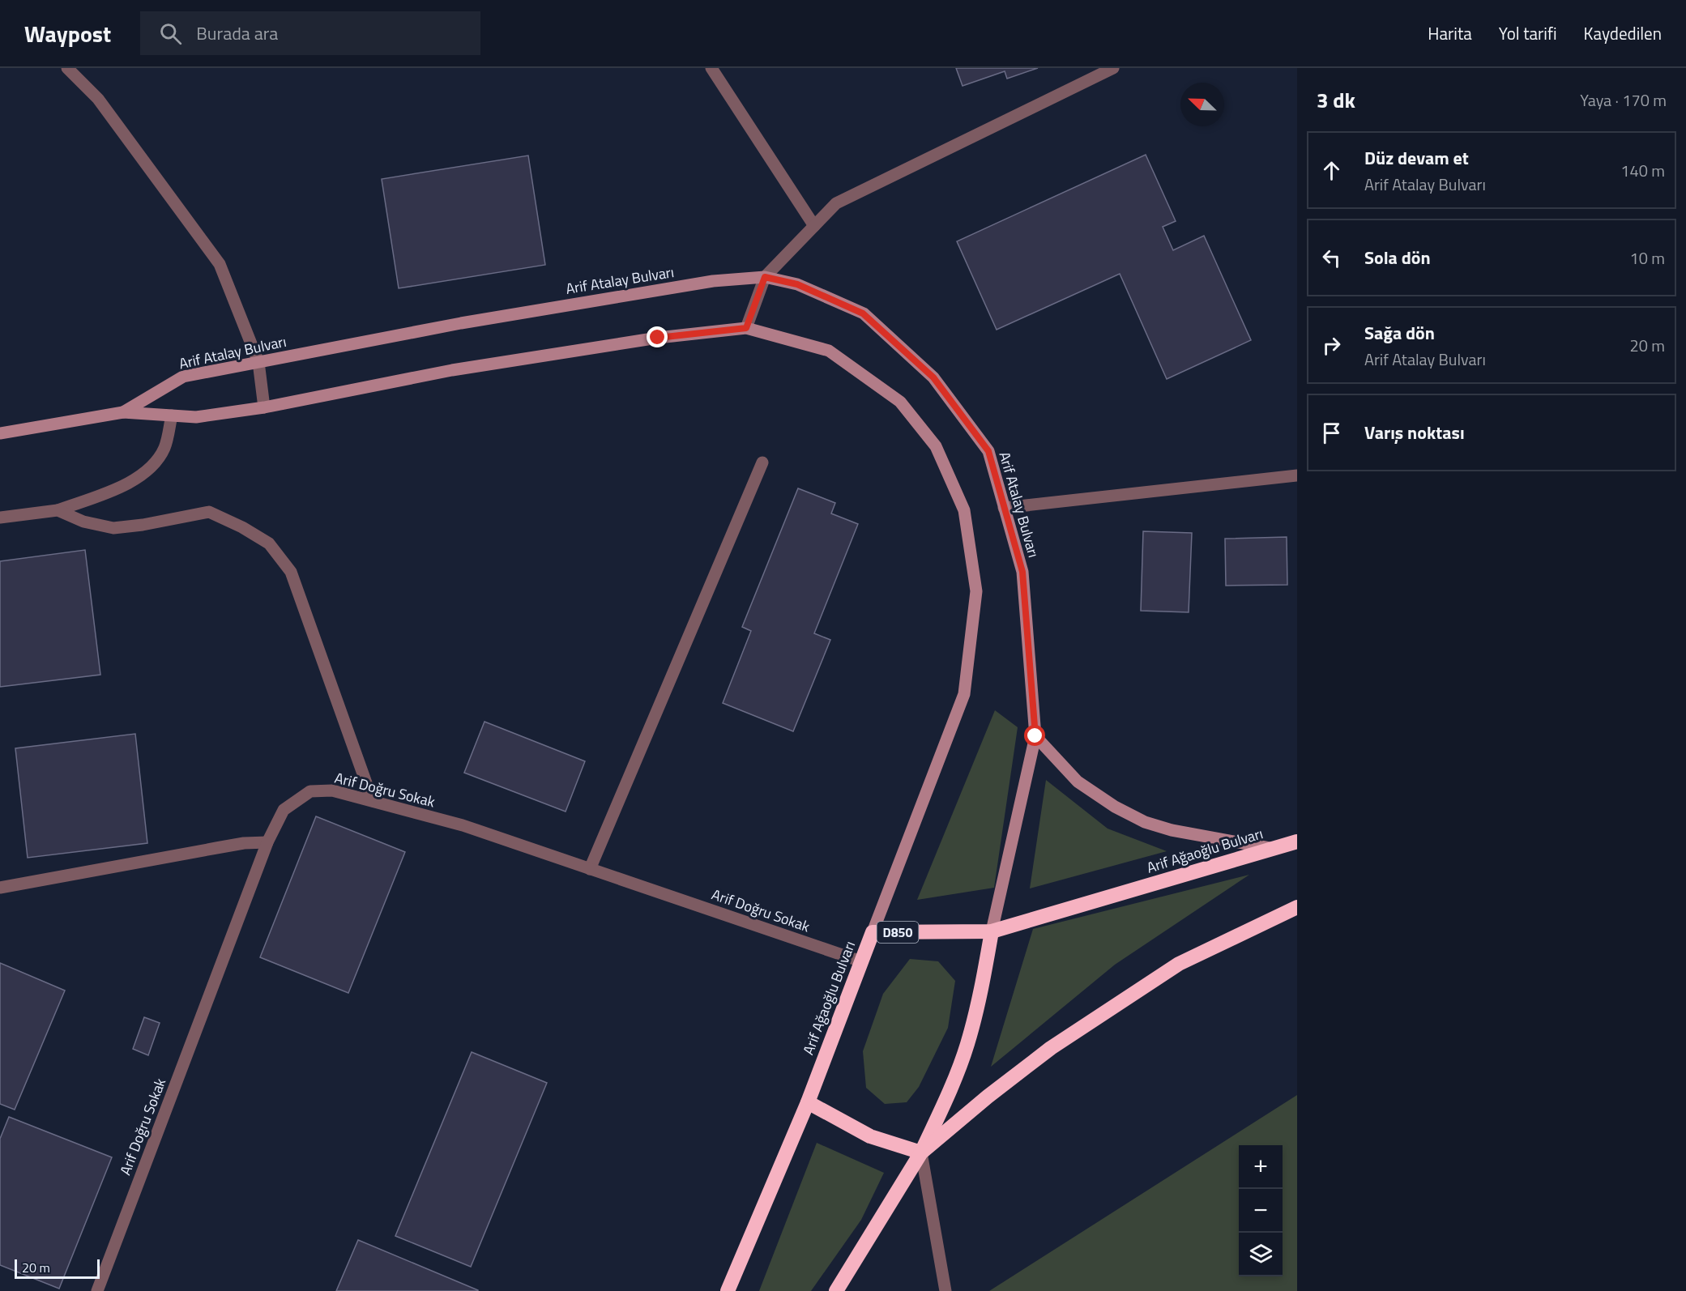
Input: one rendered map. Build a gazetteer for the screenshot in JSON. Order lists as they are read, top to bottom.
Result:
{
  "streets": {
    "highway": ["Arif Ağaoğlu Bulvarı", "D850"],
    "main road": ["Arif Atalay Bulvarı"],
    "street": ["Arif Doğru Sokak"]
  },
  "crossings": [
    ["Arif Atalay Bulvarı", "Arif Ağaoğlu Bulvarı"],
    ["Arif Doğru Sokak", "Arif Ağaoğlu Bulvarı"]
  ],
  "scale_bar": "20 m",
  "north": "top left",
  "page": {
    "header": "Waypost",
    "search": "Burada ara",
    "nav": ["Harita", "Yol tarifi", "Kaydedilen"],
    "heading": ["3 dk", "Yaya · 170 m"],
    "list": [
      ["Düz devam et", "Arif Atalay Bulvarı", "140 m"],
      ["Sola dön", "10 m"],
      ["Sağa dön", "Arif Atalay Bulvarı", "20 m"],
      "Varış noktası"
    ],
    "map_buttons": ["+", "−"],
    "scale": "20 m"
  }
}
